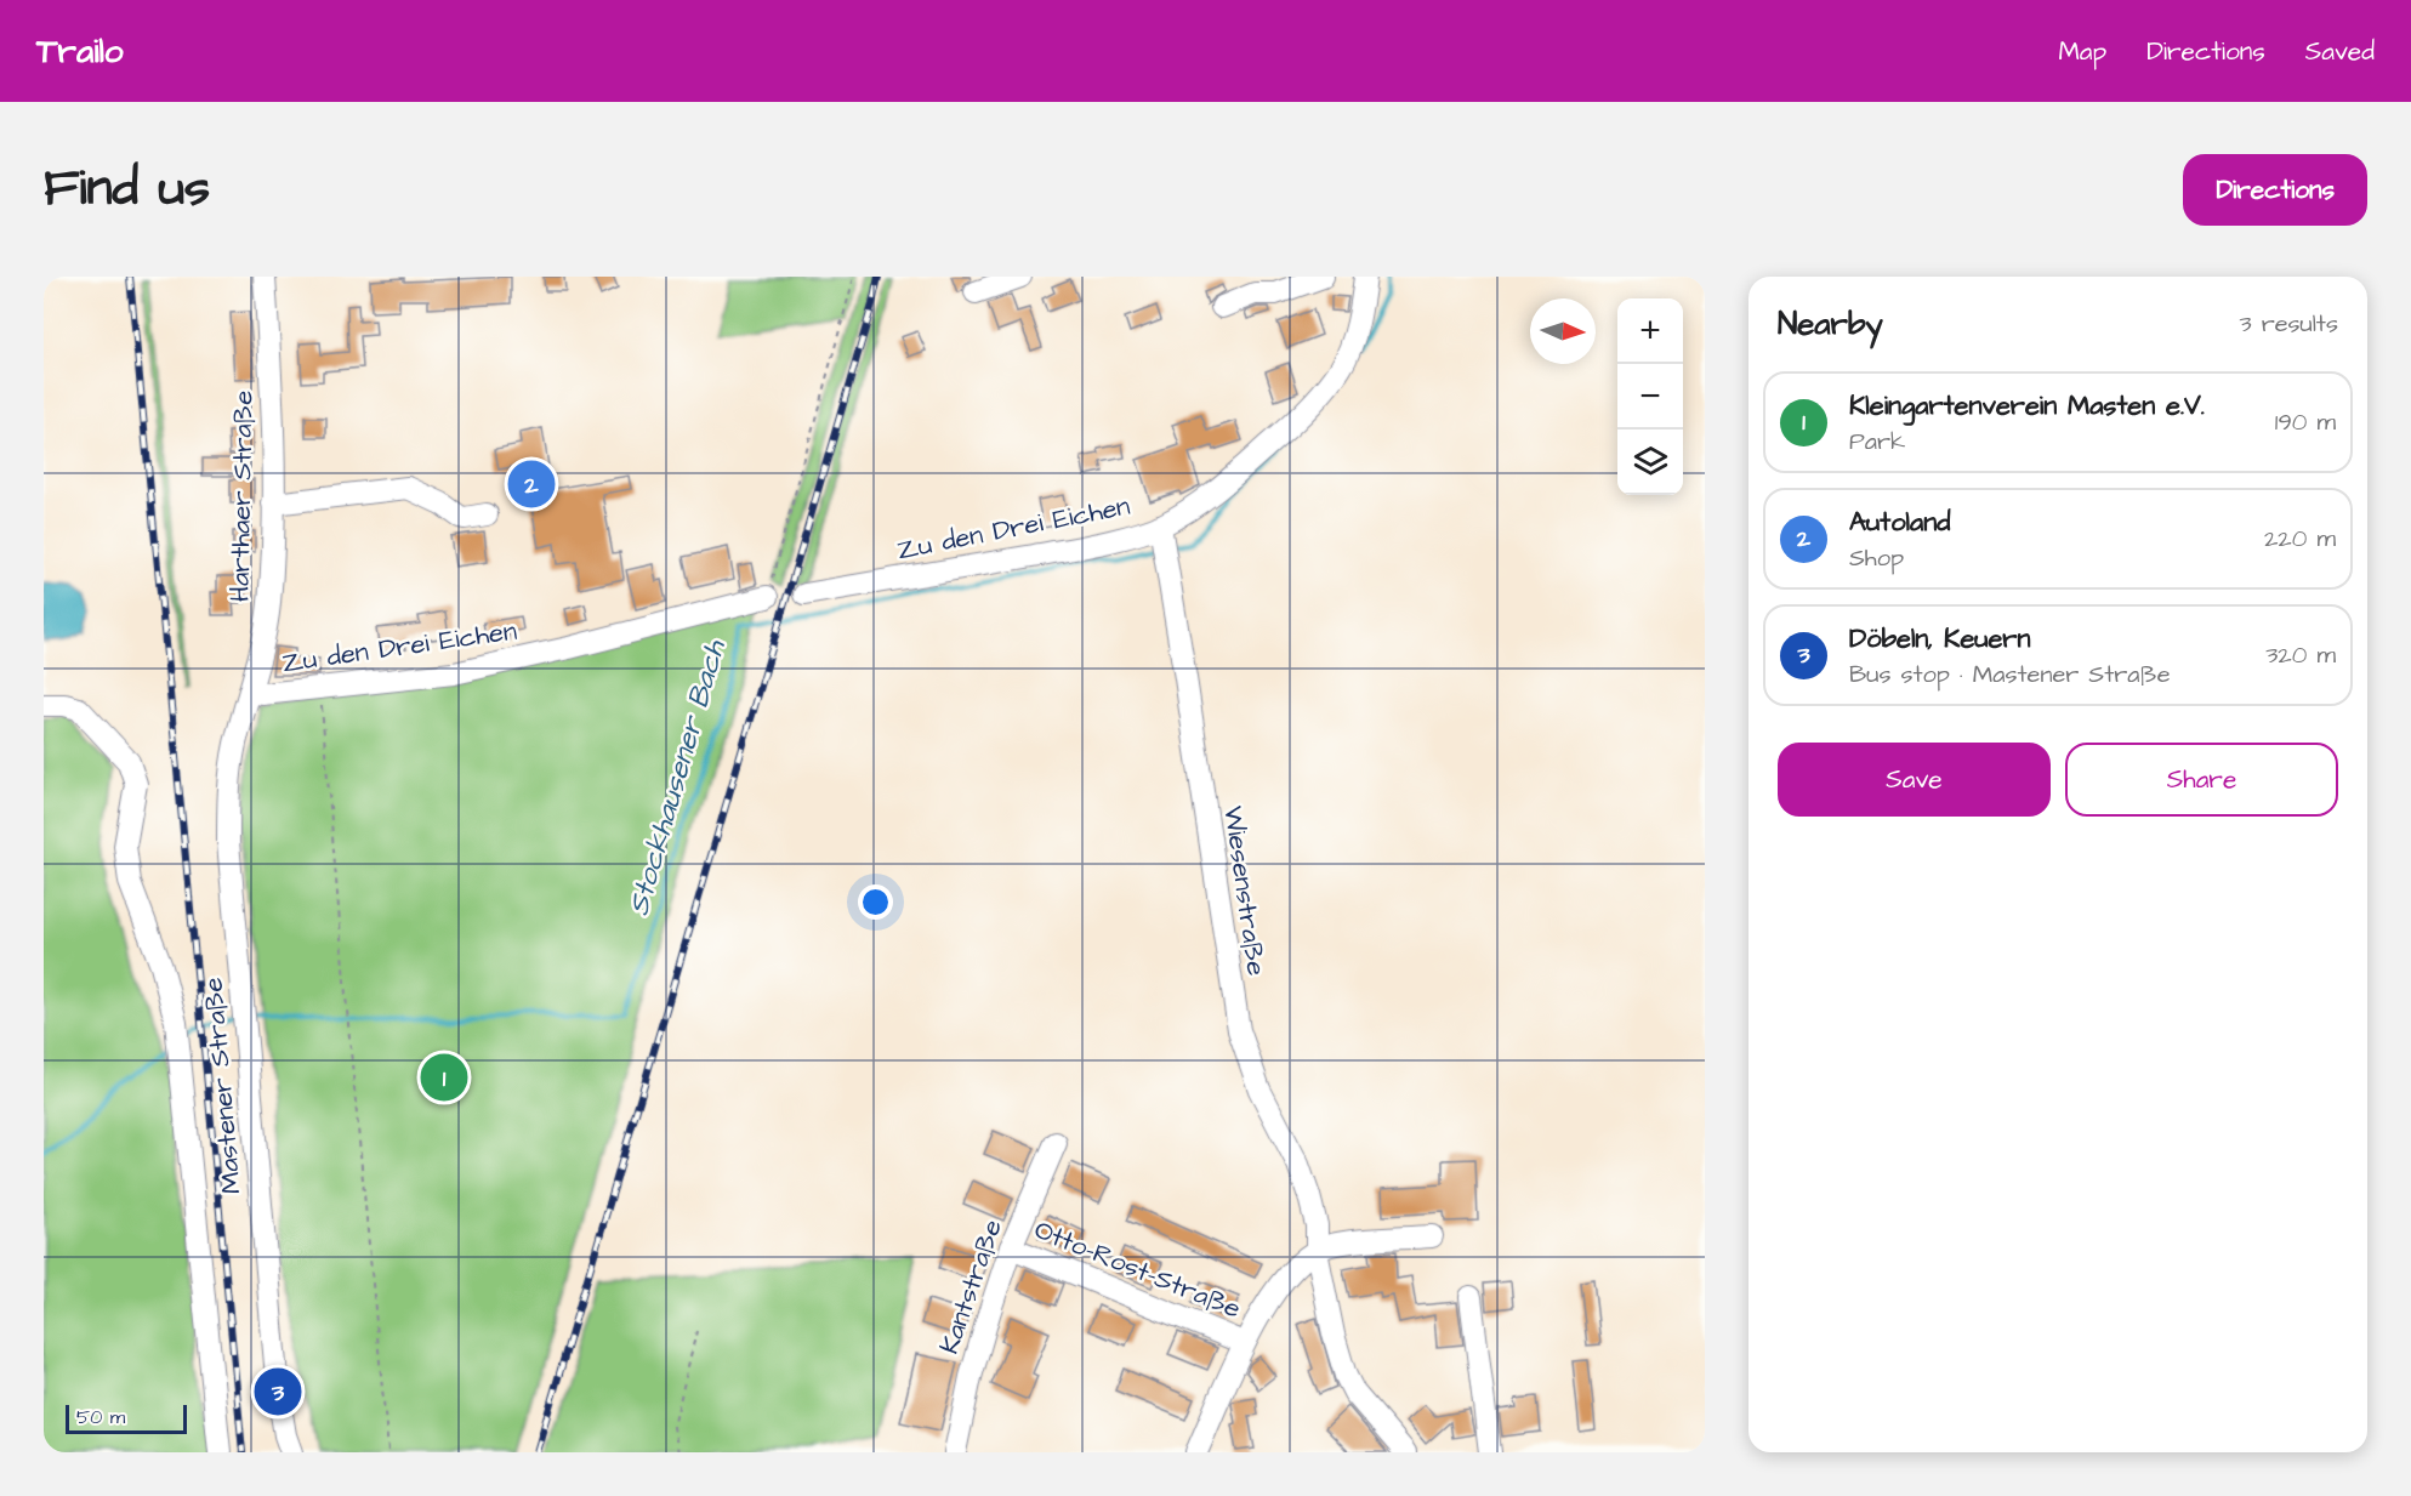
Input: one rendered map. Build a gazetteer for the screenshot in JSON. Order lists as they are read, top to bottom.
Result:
{
  "streets": {
    "street": [
      "Harthaer Straße",
      "Zu den Drei Eichen",
      "Wiesenstraße",
      "Mastener Straße",
      "Otto-Rost-Straße",
      "Kantstraße"
    ]
  },
  "crossings": [
    ["Harthaer Straße", "Zu den Drei Eichen"],
    ["Harthaer Straße", "Mastener Straße"],
    ["Zu den Drei Eichen", "Wiesenstraße"],
    ["Otto-Rost-Straße", "Kantstraße"]
  ],
  "water": ["Stockhausener Bach"],
  "scale_bar": "50 m",
  "north": "right",
  "page": {
    "header": "Trailo",
    "nav": ["Map", "Directions", "Saved"],
    "title": "Find us",
    "buttons": [
      "Directions",
      ["Save", "Share"]
    ],
    "heading": ["Nearby", "3 results"],
    "map_buttons": ["+", "−"],
    "list": [
      {
        "mark": "1",
        "name": "Kleingartenverein Masten e.V.",
        "note": "Park",
        "value": "190 m"
      },
      {
        "mark": "2",
        "name": "Autoland",
        "note": "Shop",
        "value": "220 m"
      },
      {
        "mark": "3",
        "name": "Döbeln, Keuern",
        "note": "Bus stop · Mastener Straße",
        "value": "320 m"
      }
    ],
    "pins": ["2", "1", "3"],
    "scale": "50 m"
  }
}
